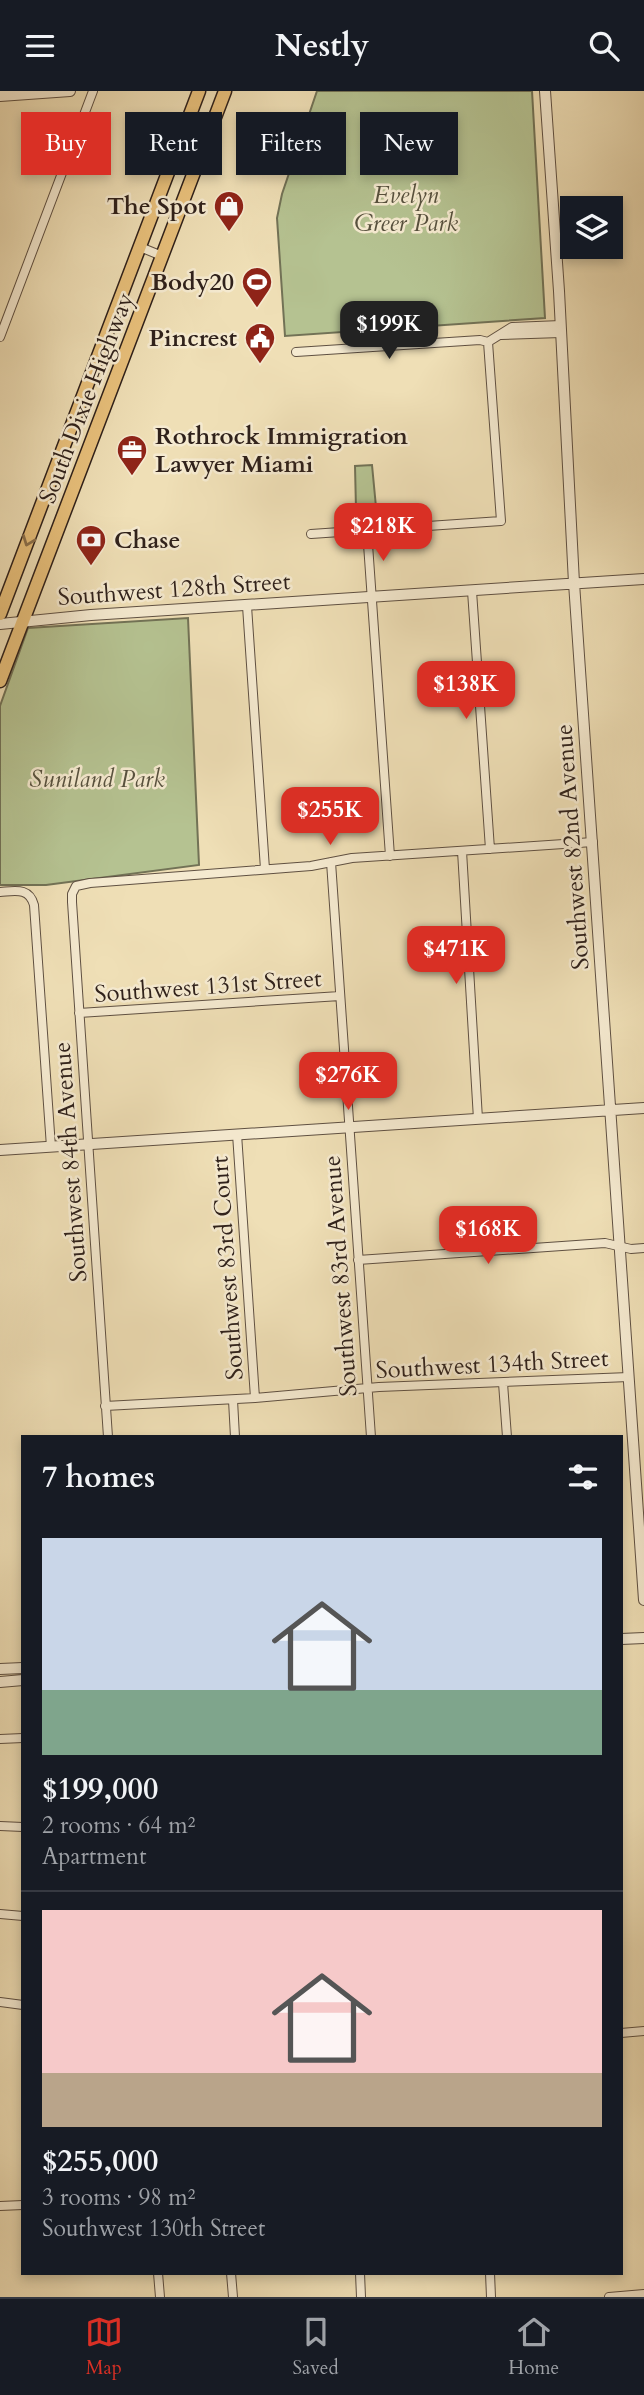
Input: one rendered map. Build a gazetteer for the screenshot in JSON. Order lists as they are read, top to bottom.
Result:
{
  "streets": {
    "highway": ["South Dixie Highway"],
    "street": [
      "Southwest 128th Street",
      "Southwest 82nd Avenue",
      "Southwest 131st Street",
      "Southwest 84th Avenue",
      "Southwest 83rd Court",
      "Southwest 83rd Avenue",
      "Southwest 134th Street"
    ]
  },
  "crossings": [
    ["South Dixie Highway", "Southwest 128th Street"],
    ["Southwest 128th Street", "Southwest 82nd Avenue"],
    ["Southwest 82nd Avenue", "Southwest 134th Street"],
    ["Southwest 131st Street", "Southwest 84th Avenue"],
    ["Southwest 131st Street", "Southwest 83rd Avenue"],
    ["Southwest 84th Avenue", "Southwest 134th Street"],
    ["Southwest 83rd Court", "Southwest 134th Street"],
    ["Southwest 83rd Avenue", "Southwest 134th Street"]
  ],
  "parks": ["Evelyn Greer Park", "Suniland Park"],
  "places": {
    "shop": ["The Spot"],
    "sports": ["Body20"],
    "public building": ["Pincrest"],
    "office": ["Rothrock Immigration Lawyer Miami"],
    "bank": ["Chase"]
  },
  "page": {
    "header": "Nestly",
    "chip": [
      "Buy",
      "Rent",
      "Filters",
      "New"
    ],
    "price": [
      "$199K",
      "$218K",
      "$138K",
      "$255K",
      "$471K",
      "$276K",
      "$168K"
    ],
    "heading": "7 homes",
    "list": [
      {
        "name": "$199,000",
        "note": "2 rooms · 64 m² · Apartment"
      },
      {
        "name": "$255,000",
        "note": "3 rooms · 98 m² · Southwest 130th Street"
      }
    ],
    "tabs": ["Map", "Saved", "Home"]
  }
}
